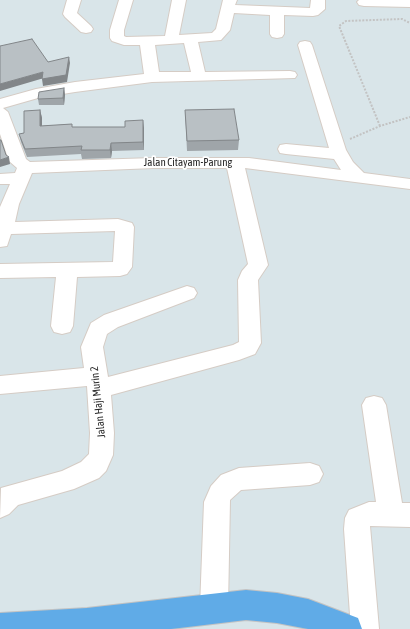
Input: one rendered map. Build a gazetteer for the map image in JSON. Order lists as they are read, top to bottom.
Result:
{
  "streets": {
    "street": ["Jalan Citayam-Parung", "Jalan Haji Murin 2"]
  }
}
